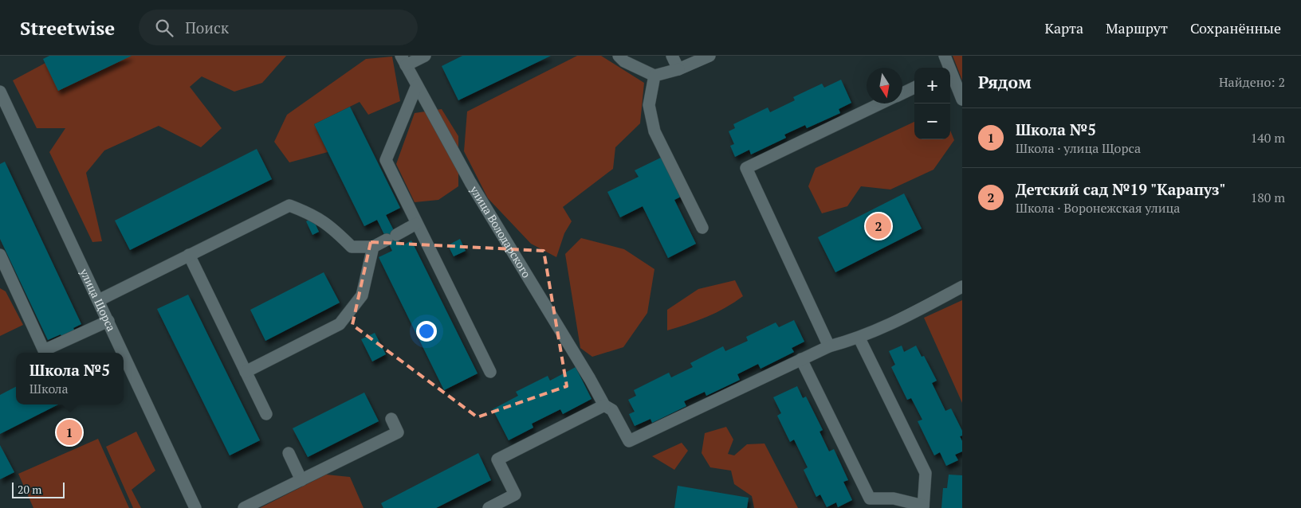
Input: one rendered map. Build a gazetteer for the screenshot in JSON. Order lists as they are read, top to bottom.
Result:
{
  "streets": {
    "street": ["улица Володарского", "улица Щорса"]
  },
  "scale_bar": "20 m",
  "north": "bottom",
  "page": {
    "header": "Streetwise",
    "search": "Поиск",
    "nav": ["Карта", "Маршрут", "Сохранённые"],
    "heading": ["Рядом", "Найдено: 2"],
    "map_buttons": ["+", "−"],
    "list": [
      {
        "mark": "1",
        "name": "Школа №5",
        "note": "Школа · улица Щорса",
        "value": "140 m"
      },
      {
        "mark": "2",
        "name": "Детский сад №19 \"Карапуз\"",
        "note": "Школа · Воронежская улица",
        "value": "180 m"
      }
    ],
    "pins": ["2", "1"],
    "popup": ["Школа №5", "Школа"],
    "scale": "20 m"
  }
}
